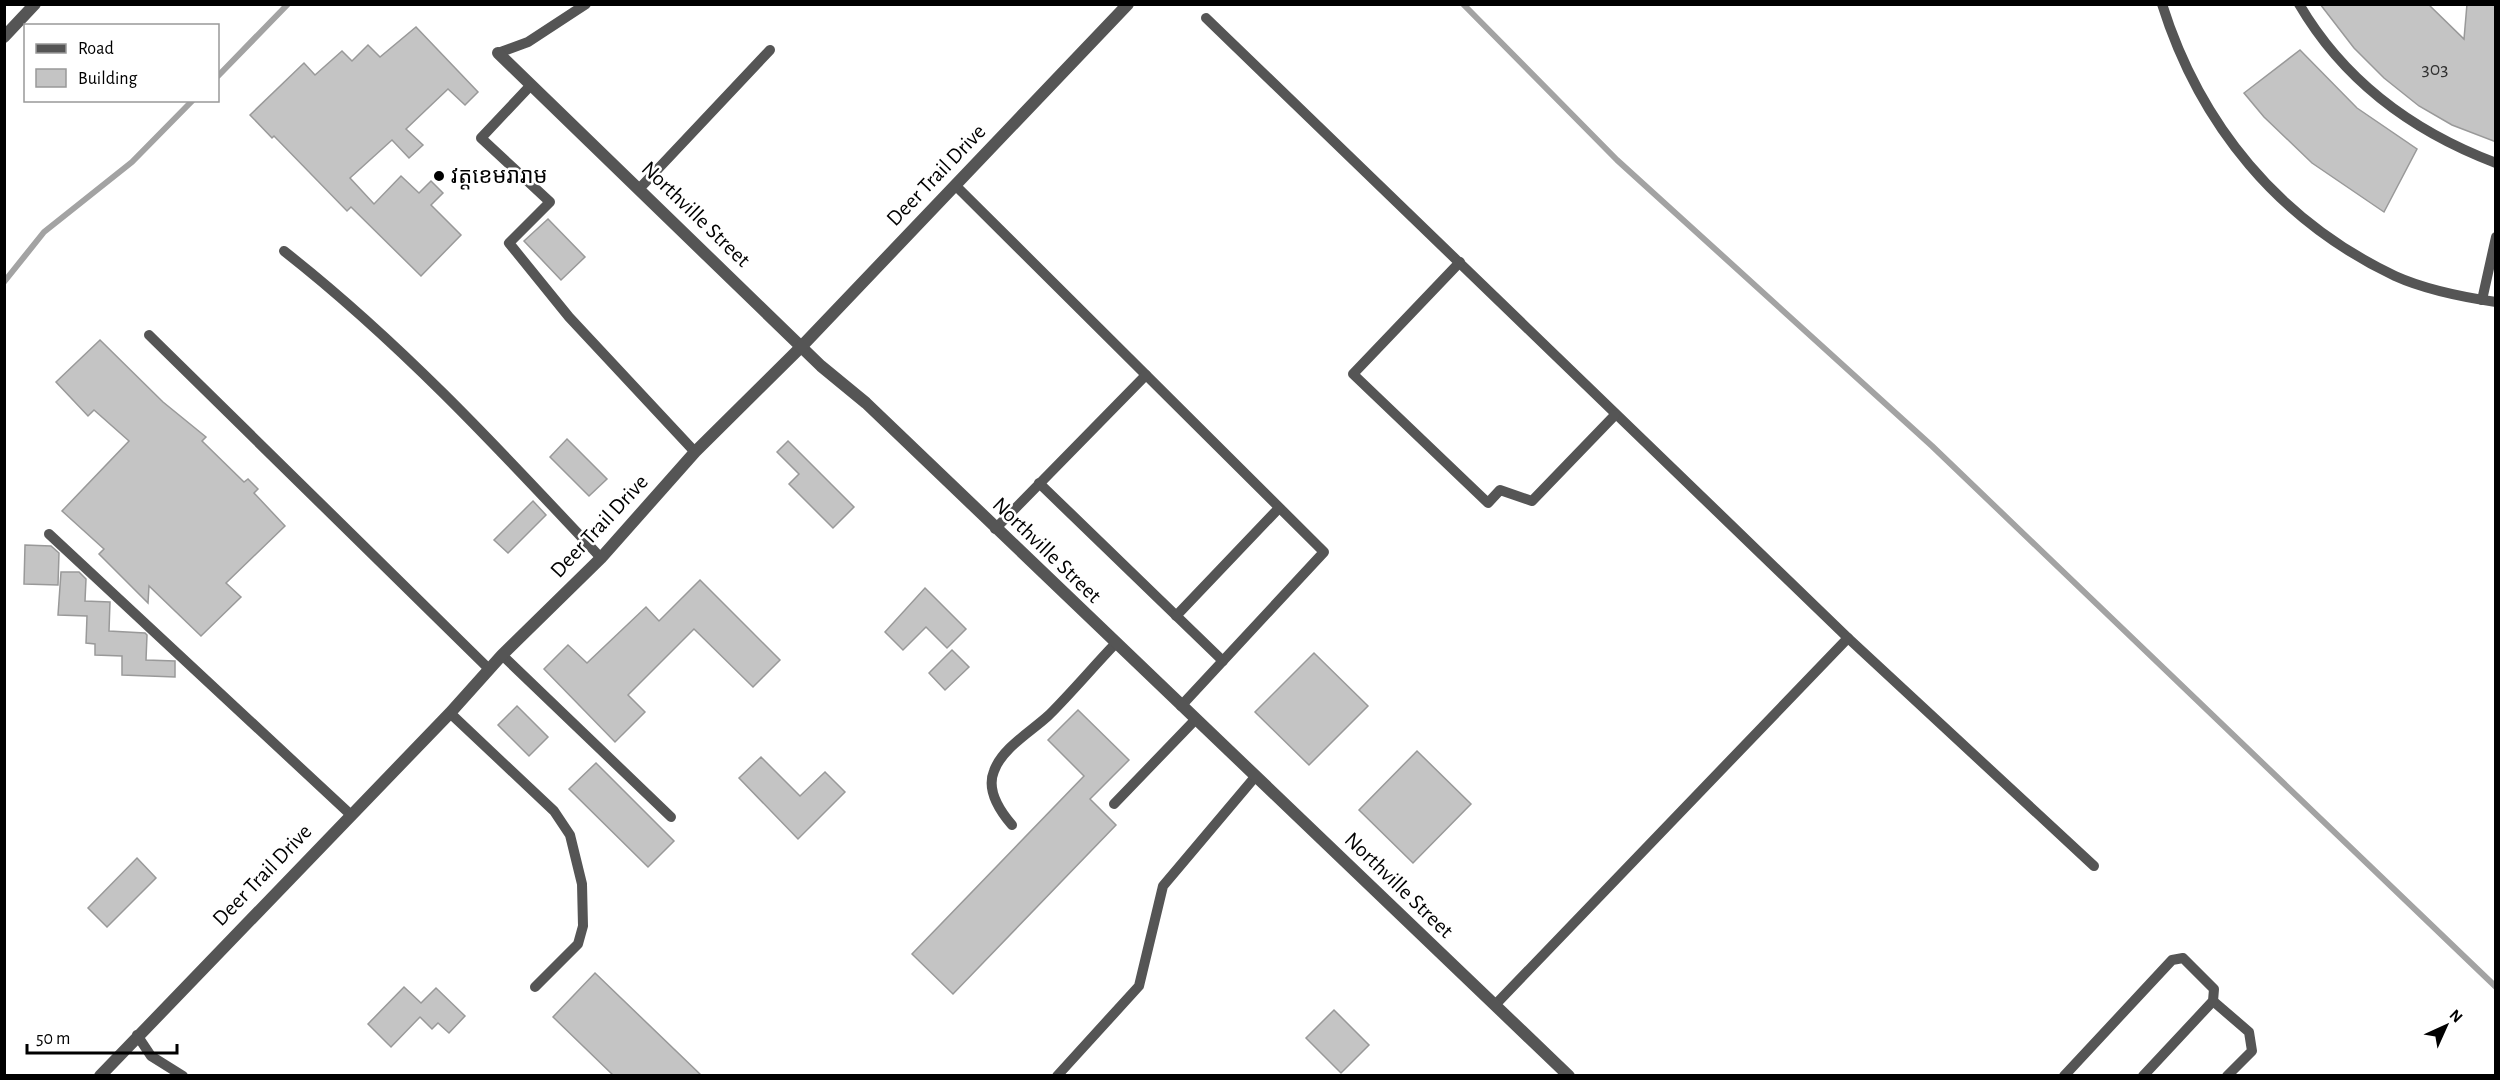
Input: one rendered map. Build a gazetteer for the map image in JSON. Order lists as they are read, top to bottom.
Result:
{
  "streets": {
    "street": ["Deer Trail Drive", "Northville Street"]
  },
  "crossings": [
    ["Deer Trail Drive", "Northville Street"]
  ],
  "places": ["វត្តខេមរារាម"],
  "house_numbers": ["303"],
  "legend": ["Road", "Building"],
  "scale_bar": "50 m",
  "north": "top right"
}
